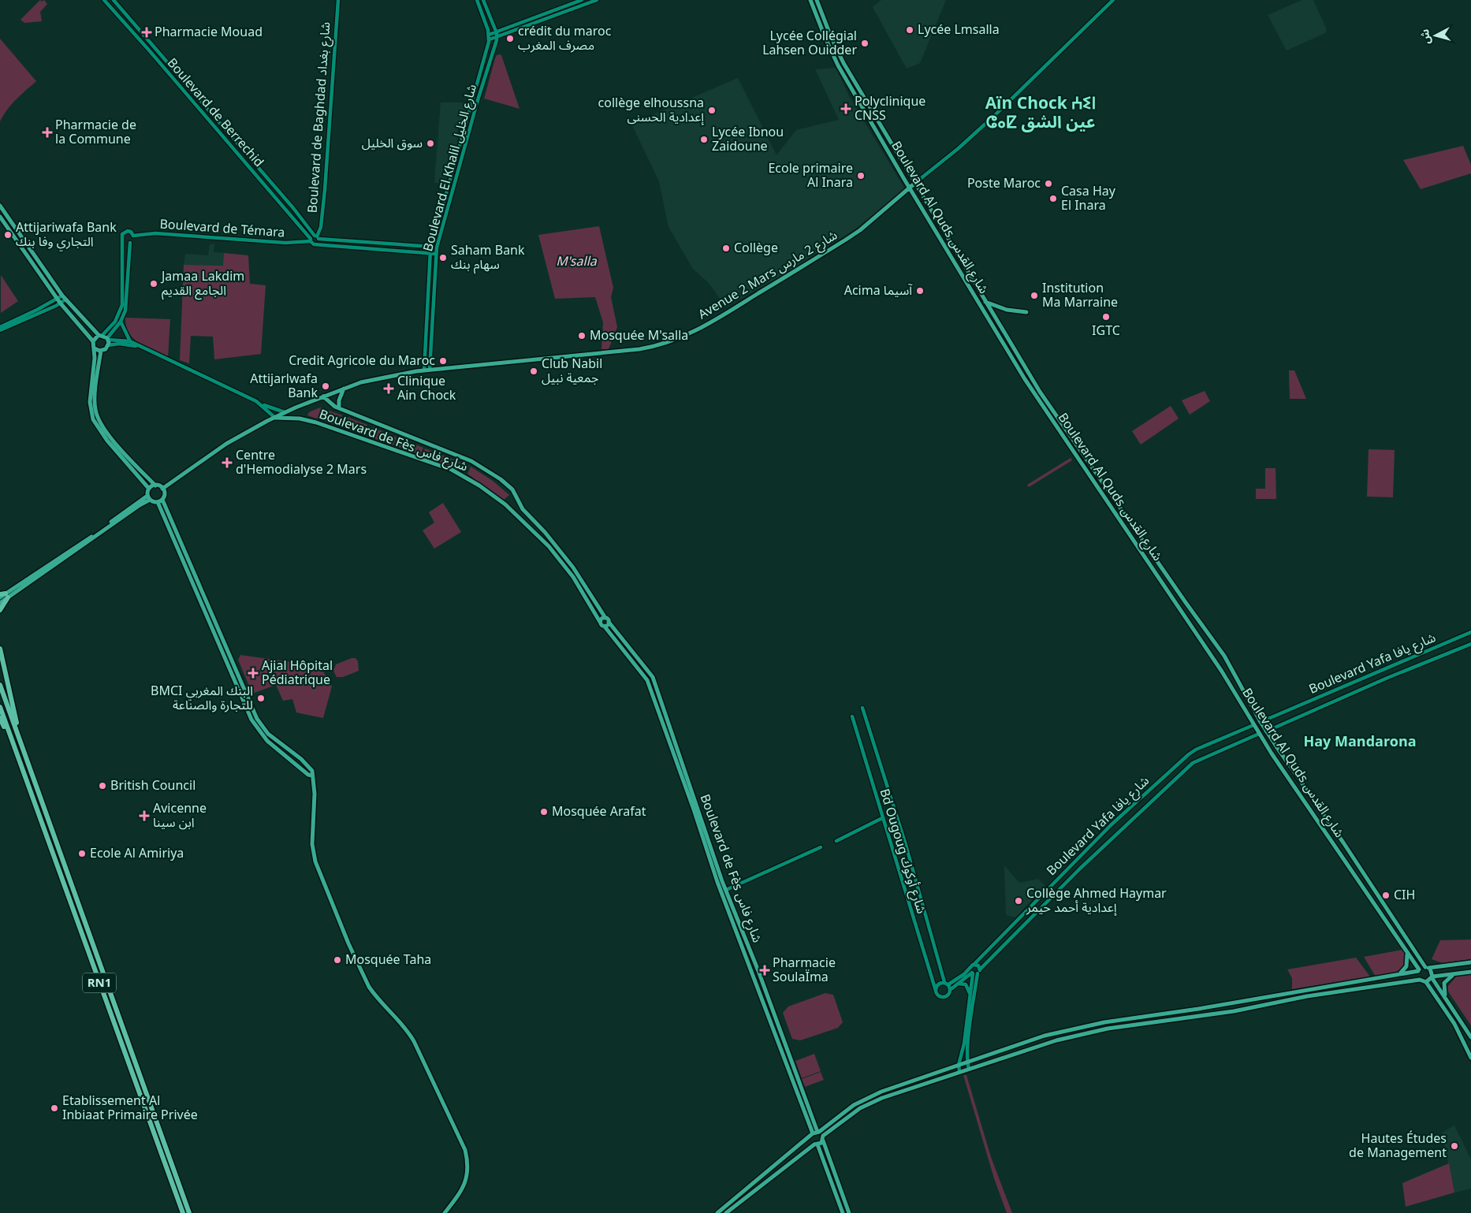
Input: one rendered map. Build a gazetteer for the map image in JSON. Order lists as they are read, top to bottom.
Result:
{
  "streets": {
    "highway": ["RN1"],
    "main road": ["Boulevard Al Quds شارع القدس", "Avenue 2 Mars شارع 2 مارس", "Boulevard de Fès شارع فاس"],
    "street": [
      "Boulevard de Berrechid",
      "Boulevard de Baghdad شارع بغداد",
      "Boulevard El Khalil شارع الخليل",
      "Boulevard de Témara",
      "Boulevard Yafa شارع يافا",
      "Bd Ougoug شارع أوكوك"
    ]
  },
  "crossings": [
    ["Boulevard de Berrechid", "Boulevard de Baghdad شارع بغداد"],
    ["Boulevard de Berrechid", "Boulevard de Témara"],
    ["Boulevard El Khalil شارع الخليل", "Avenue 2 Mars شارع 2 مارس"],
    ["Boulevard Al Quds شارع القدس", "Avenue 2 Mars شارع 2 مارس"],
    ["Boulevard Al Quds شارع القدس", "Boulevard Yafa شارع يافا"],
    ["Avenue 2 Mars شارع 2 مارس", "Boulevard de Fès شارع فاس"]
  ],
  "districts": ["Aïn Chock ⵄⵉⵏ ⵛⴰⵇ عين الشق", "Hay Mandarona"],
  "parks": ["M'salla"],
  "places": {
    "other": [
      "Lycée Lmsalla",
      "crédit du maroc مصرف المغرب",
      "Lycée Collégial Lahsen Ouidder",
      "collège elhoussna إعدادية الحسنى",
      "Lycée Ibnou Zaidoune",
      "سوق الخليل",
      "Ecole primaire Al Inara",
      "Poste Maroc",
      "Casa Hay El Inara",
      "Attijariwafa Bank التجاري وفا بنك",
      "Collège",
      "Saham Bank سهام بنك",
      "Jamaa Lakdim الجامع القديم",
      "Acima آسيما",
      "Institution Ma Marraine",
      "IGTC",
      "Mosquée M'salla",
      "Credit Agricole du Maroc",
      "Club Nabil جمعية نبيل",
      "Attijarlwafa Bank",
      "BMCI البنك المغربي للتجارة والصناعة",
      "British Council",
      "Mosquée Arafat",
      "Ecole Al Amiriya",
      "CIH",
      "Collège Ahmed Haymar إعدادية أحمد حيمر",
      "Mosquée Taha",
      "Etablissement Al Inbiaat Primaire Privée",
      "Hautes Études de Management"
    ],
    "health": [
      "Pharmacie Mouad",
      "Polyclinique CNSS",
      "Pharmacie de la Commune",
      "Clinique Ain Chock",
      "Centre d'Hemodialyse 2 Mars",
      "Ajial Hôpital Pédiatrique",
      "Avicenne ابن سينا",
      "Pharmacie SoulaÏma"
    ]
  },
  "north": "left"
}
